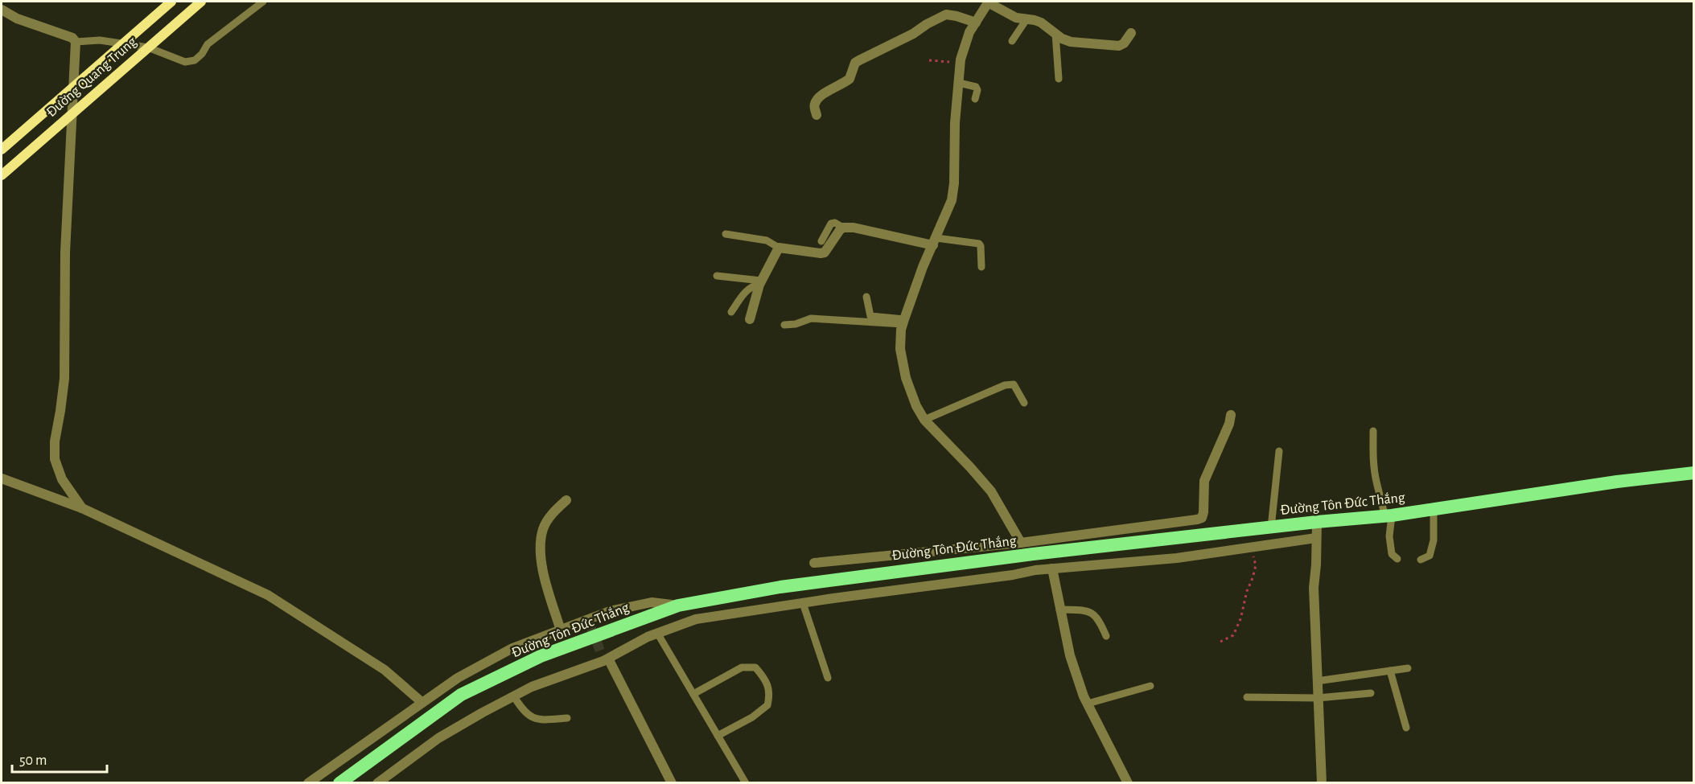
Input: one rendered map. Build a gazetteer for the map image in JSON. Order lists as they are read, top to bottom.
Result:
{
  "streets": {
    "highway": ["Đường Tôn Đức Thắng"],
    "main road": ["Đường Quang Trung"]
  },
  "scale_bar": "50 m"
}
